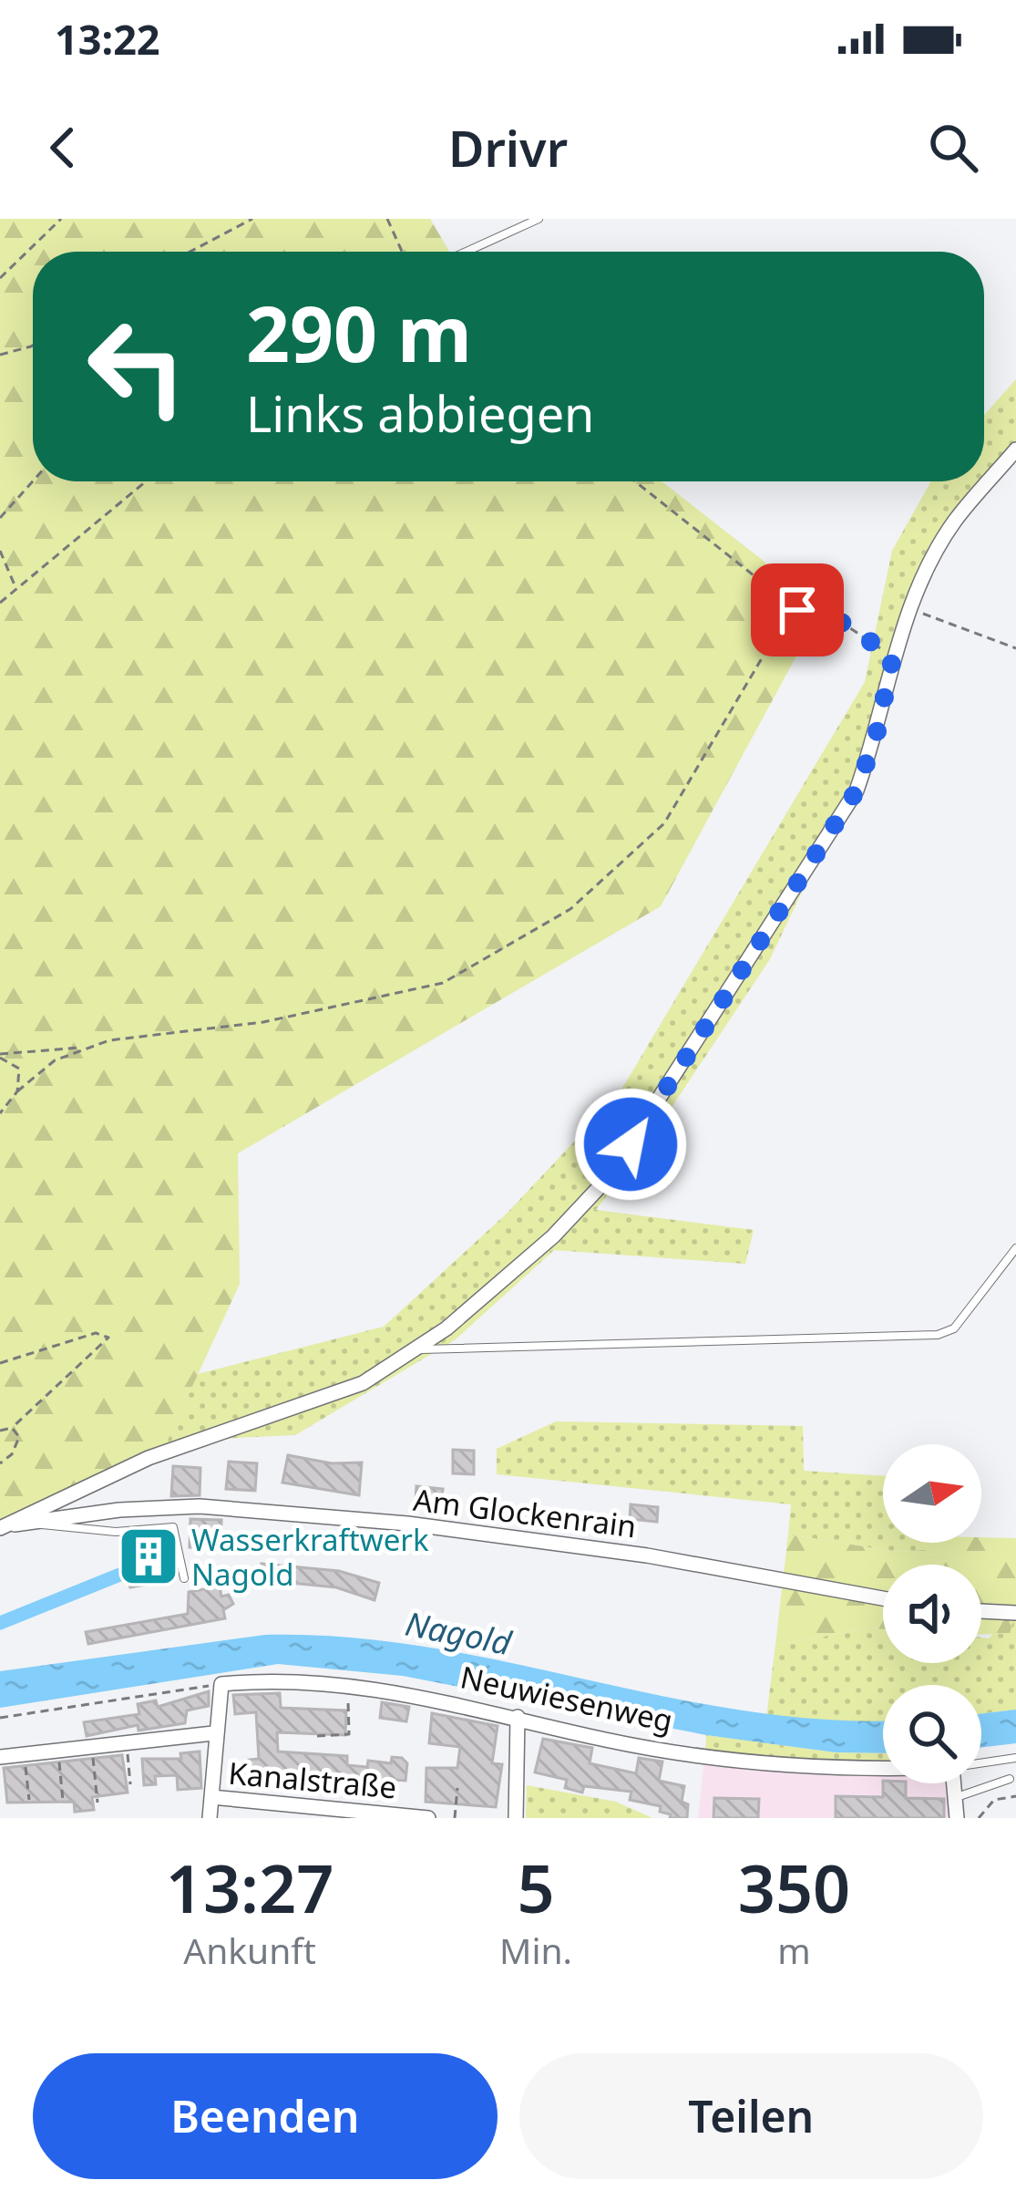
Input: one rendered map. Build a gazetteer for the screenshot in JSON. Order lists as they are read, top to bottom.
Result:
{
  "streets": {
    "street": ["Am Glockenrain", "Neuwiesenweg", "Kanalstraße"]
  },
  "water": ["Nagold"],
  "places": {
    "building": ["Wasserkraftwerk Nagold"]
  },
  "north": "right",
  "page": {
    "status": "13:22",
    "header": "Drivr",
    "turn": ["290 m", "Links abbiegen"],
    "eta": [
      "13:27",
      "Ankunft",
      "5",
      "Min.",
      "350",
      "m"
    ],
    "buttons": ["Beenden", "Teilen"]
  }
}
